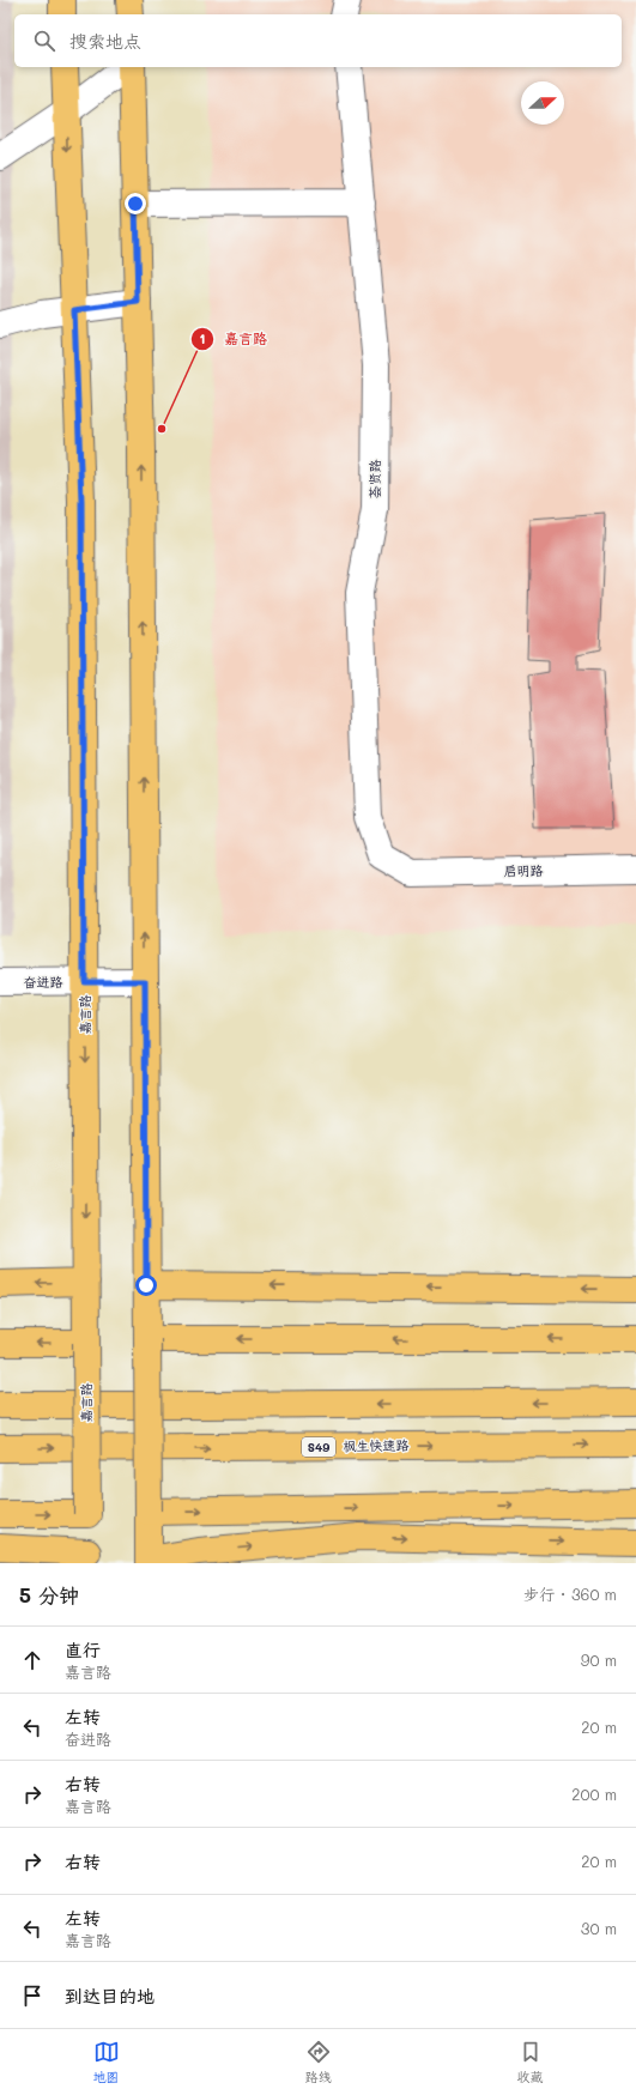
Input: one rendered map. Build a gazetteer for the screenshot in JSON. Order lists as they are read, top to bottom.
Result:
{
  "streets": {
    "main road": ["嘉言路", "枫生快速路", "S49"],
    "street": ["荟贤路", "启明路", "奋进路"]
  },
  "crossings": [
    ["荟贤路", "启明路"],
    ["奋进路", "嘉言路"]
  ],
  "places": ["嘉言路"],
  "north": "right",
  "page": {
    "search": "搜索地点",
    "heading": ["5 分钟", "步行 · 360 m"],
    "list": [
      ["直行", "嘉言路", "90 m"],
      ["左转", "奋进路", "20 m"],
      ["右转", "嘉言路", "200 m"],
      ["右转", "20 m"],
      ["左转", "嘉言路", "30 m"],
      "到达目的地"
    ],
    "nav": ["地图", "路线", "收藏"]
  }
}
